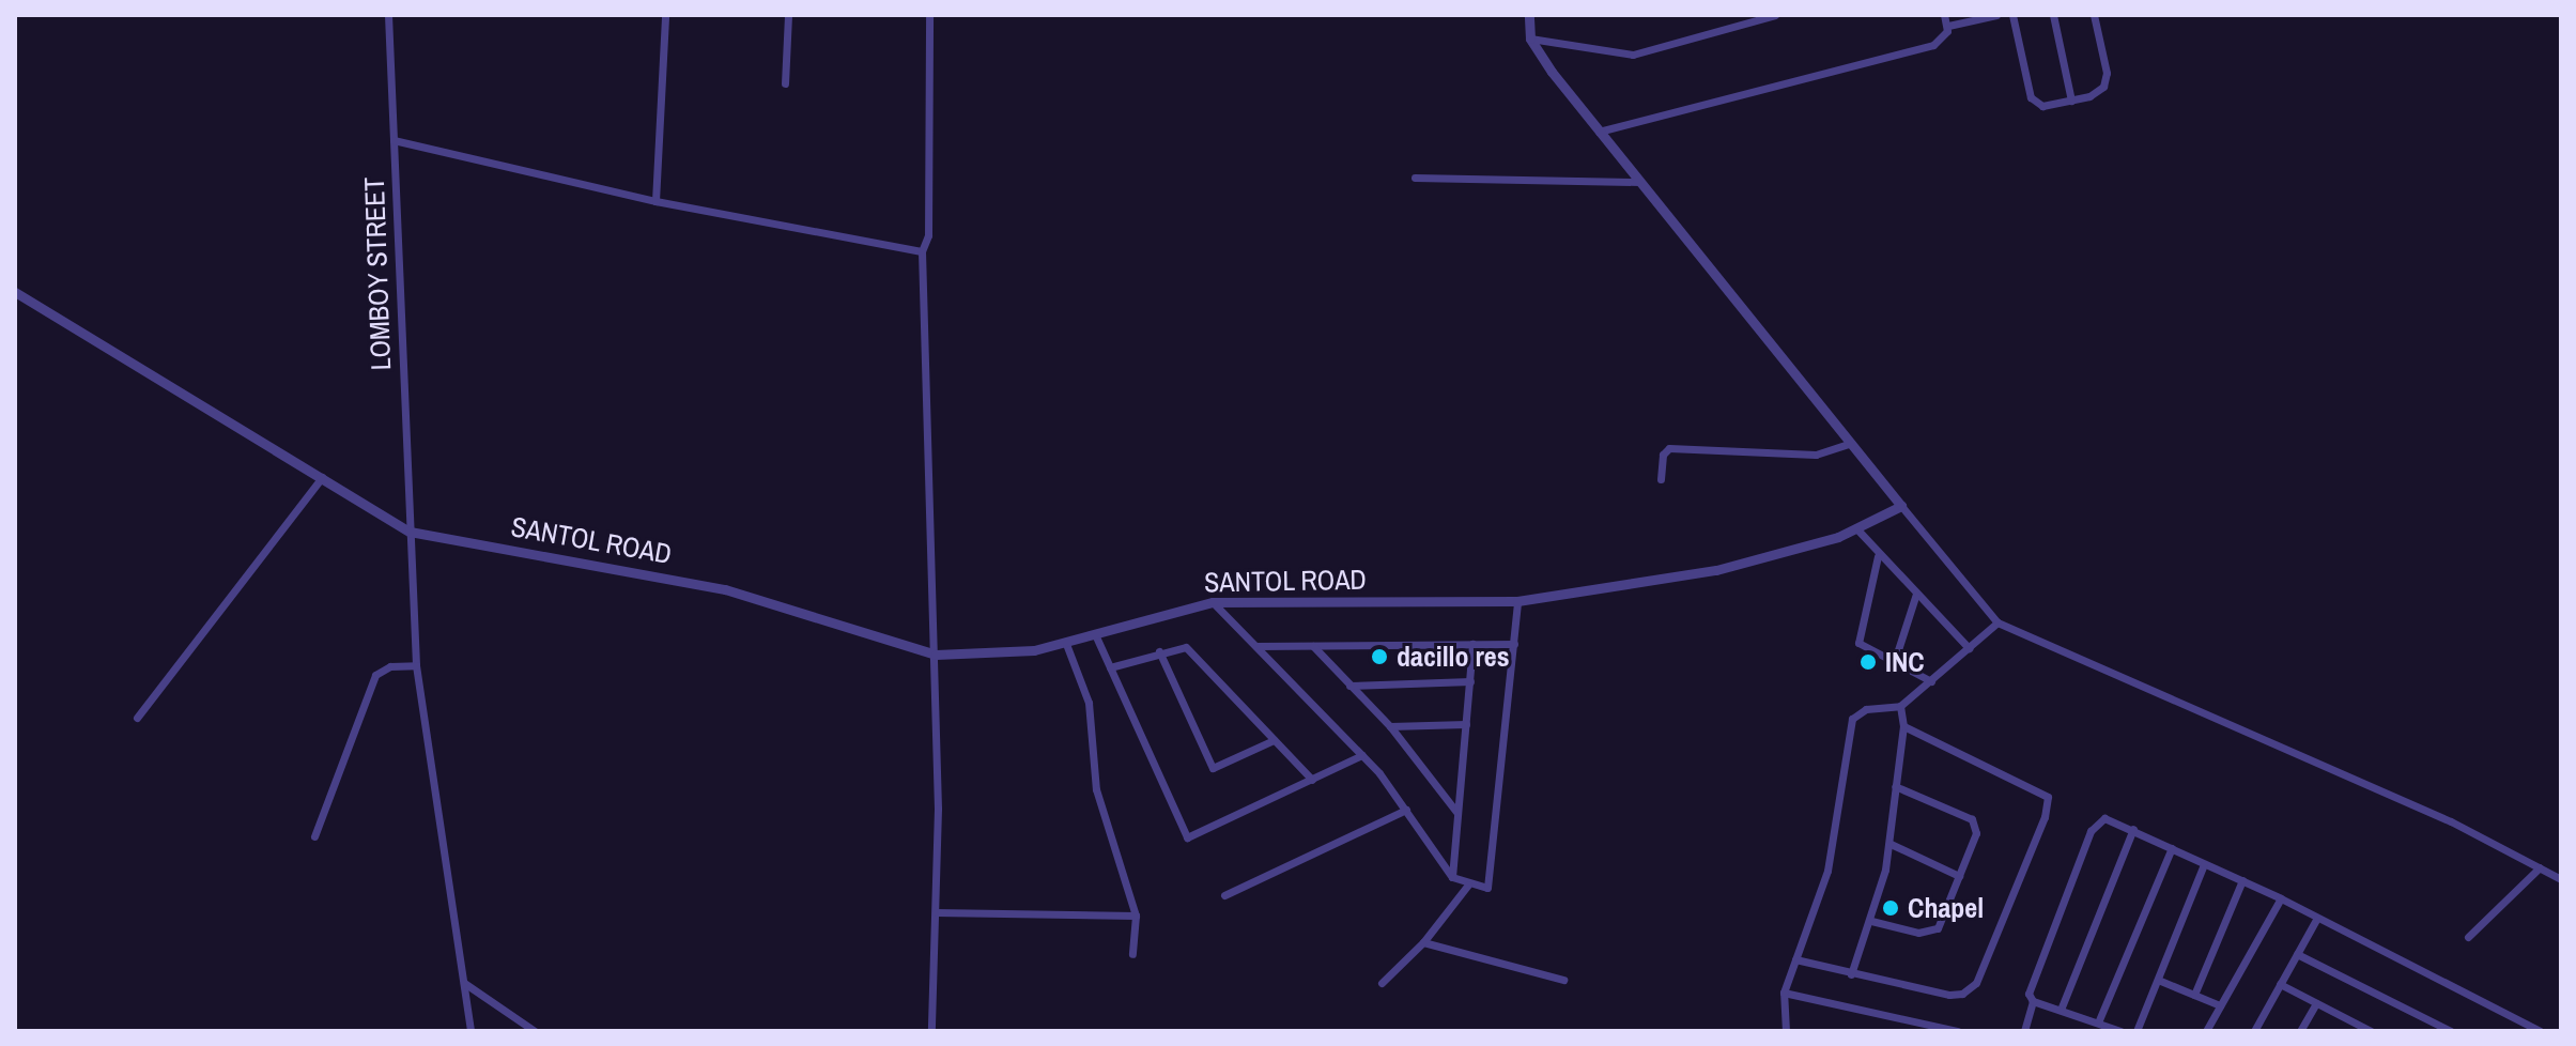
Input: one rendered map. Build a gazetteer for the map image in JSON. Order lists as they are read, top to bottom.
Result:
{
  "streets": {
    "street": ["LOMBOY STREET", "SANTOL ROAD"]
  },
  "crossings": [
    ["LOMBOY STREET", "SANTOL ROAD"]
  ],
  "places": ["dacillo res", "INC", "Chapel"]
}
